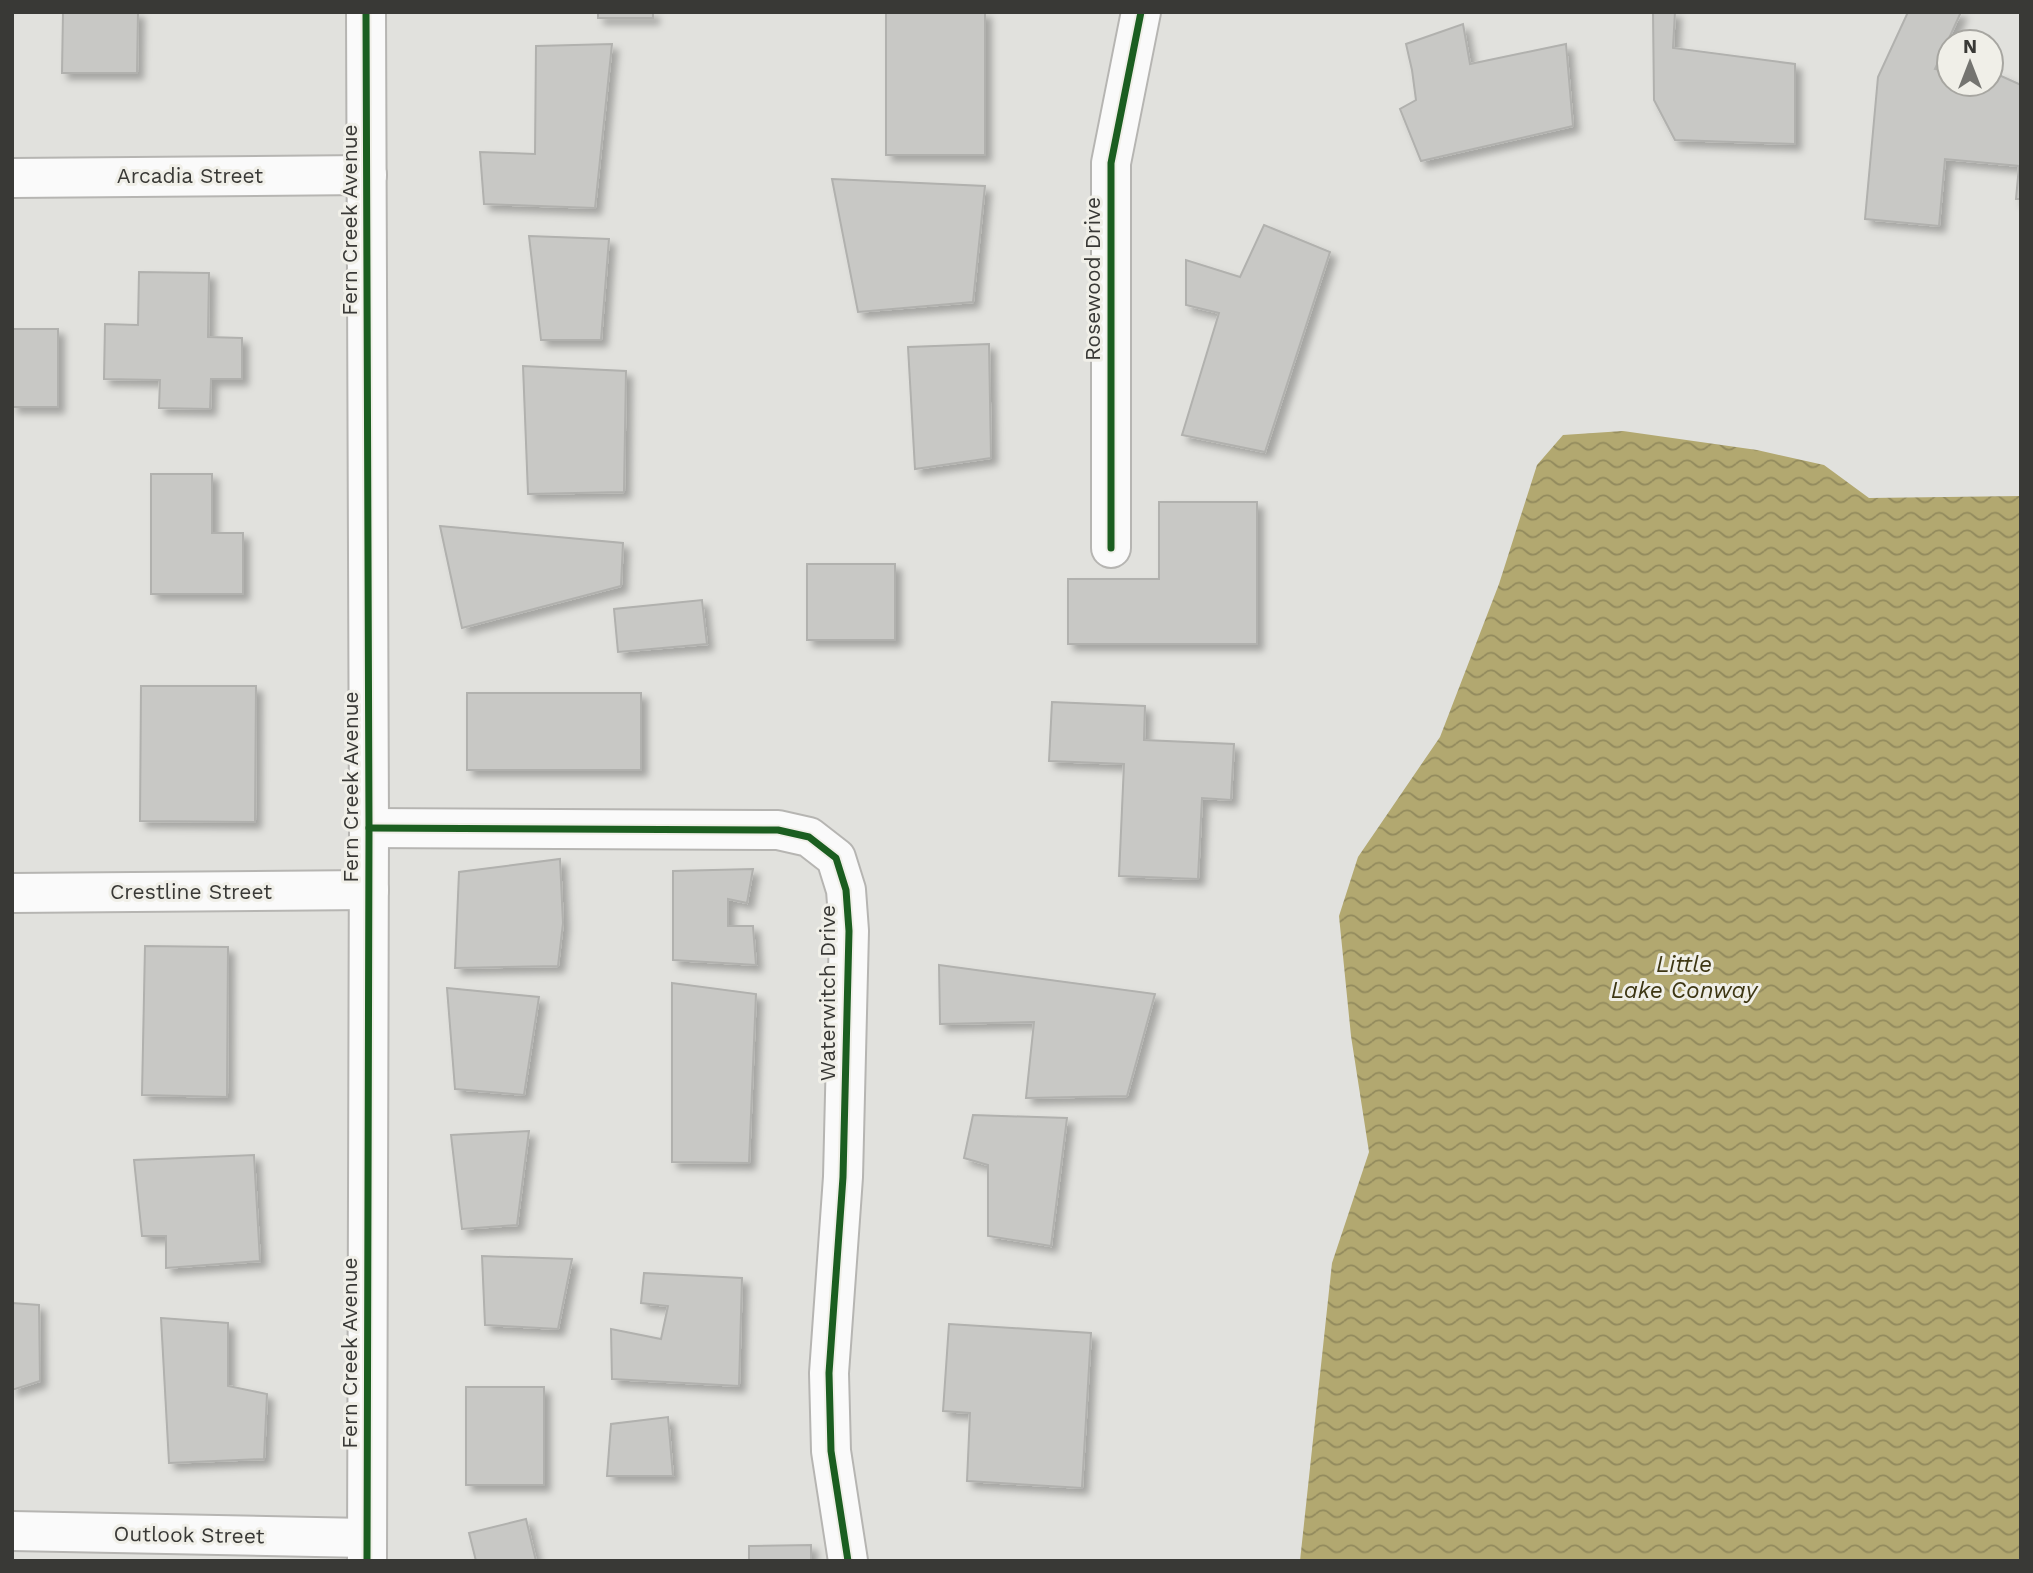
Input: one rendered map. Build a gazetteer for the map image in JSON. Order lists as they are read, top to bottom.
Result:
{
  "streets": {
    "street": [
      "Arcadia Street",
      "Fern Creek Avenue",
      "Rosewood Drive",
      "Crestline Street",
      "Waterwitch Drive",
      "Outlook Street"
    ]
  },
  "crossings": [
    ["Arcadia Street", "Fern Creek Avenue"],
    ["Fern Creek Avenue", "Crestline Street"],
    ["Fern Creek Avenue", "Waterwitch Drive"],
    ["Fern Creek Avenue", "Outlook Street"]
  ],
  "water": ["Little Lake Conway"],
  "north": "top"
}
